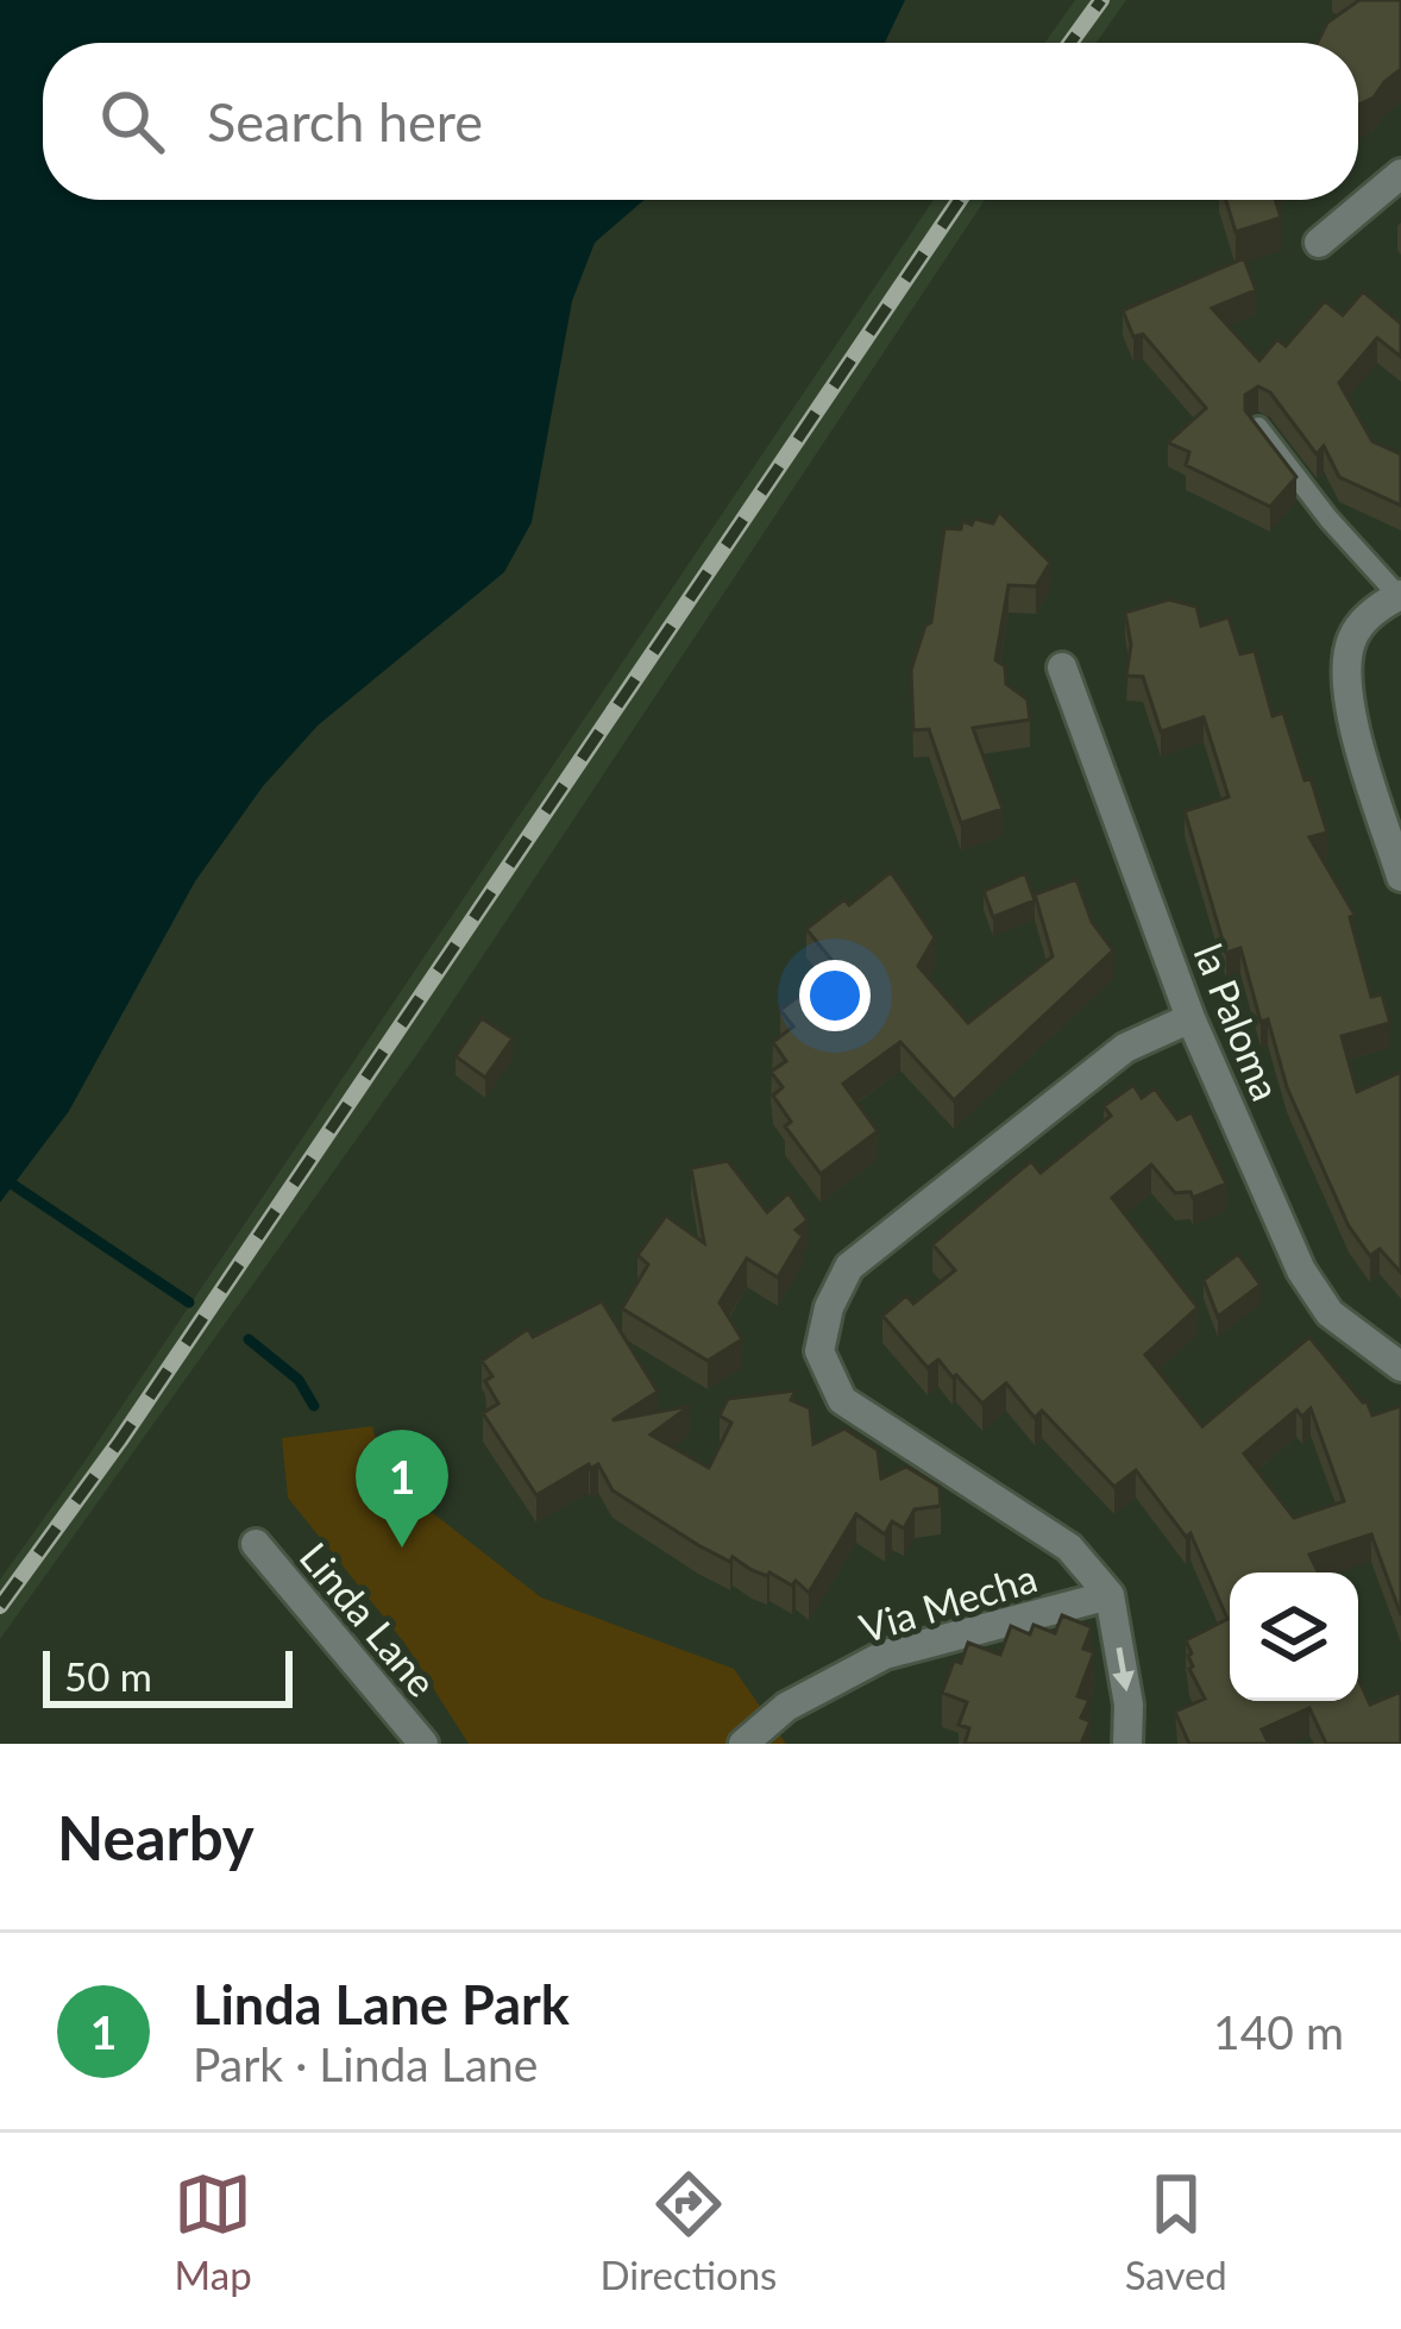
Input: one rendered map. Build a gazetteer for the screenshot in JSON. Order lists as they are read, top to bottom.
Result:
{
  "streets": {
    "street": ["la Paloma", "Via Mecha", "Linda Lane"]
  },
  "scale_bar": "50 m",
  "page": {
    "search": "Search here",
    "pins": "1",
    "scale": "50 m",
    "heading": "Nearby",
    "list": [
      {
        "mark": "1",
        "name": "Linda Lane Park",
        "note": "Park · Linda Lane",
        "value": "140 m"
      }
    ],
    "nav": ["Map", "Directions", "Saved"]
  }
}
